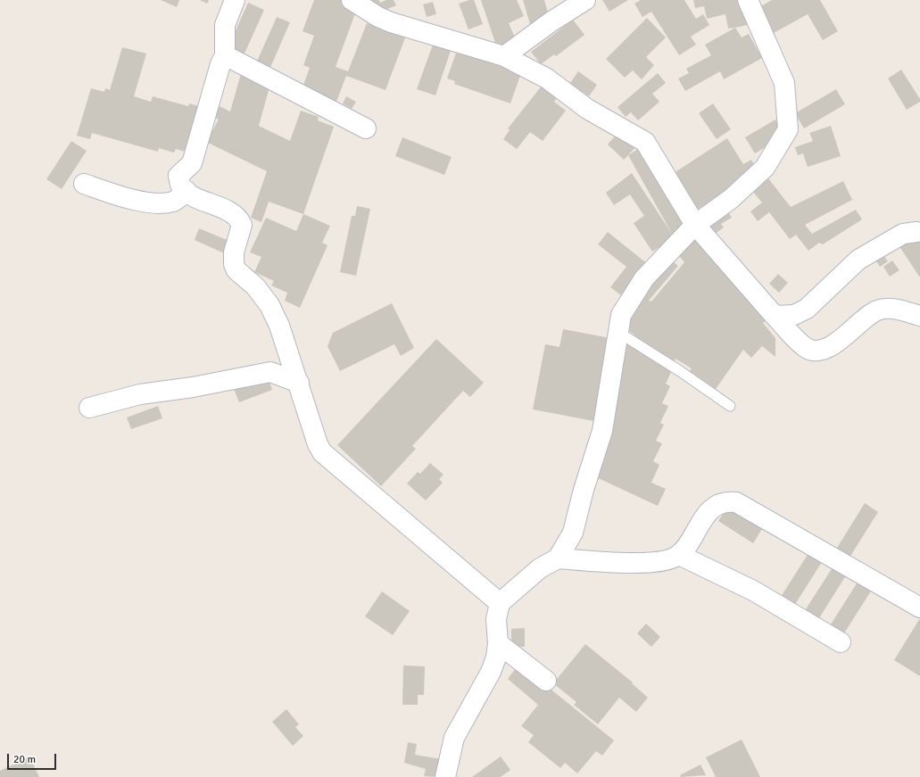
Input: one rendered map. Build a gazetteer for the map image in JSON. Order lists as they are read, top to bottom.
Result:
{
  "scale_bar": "20 m"
}
